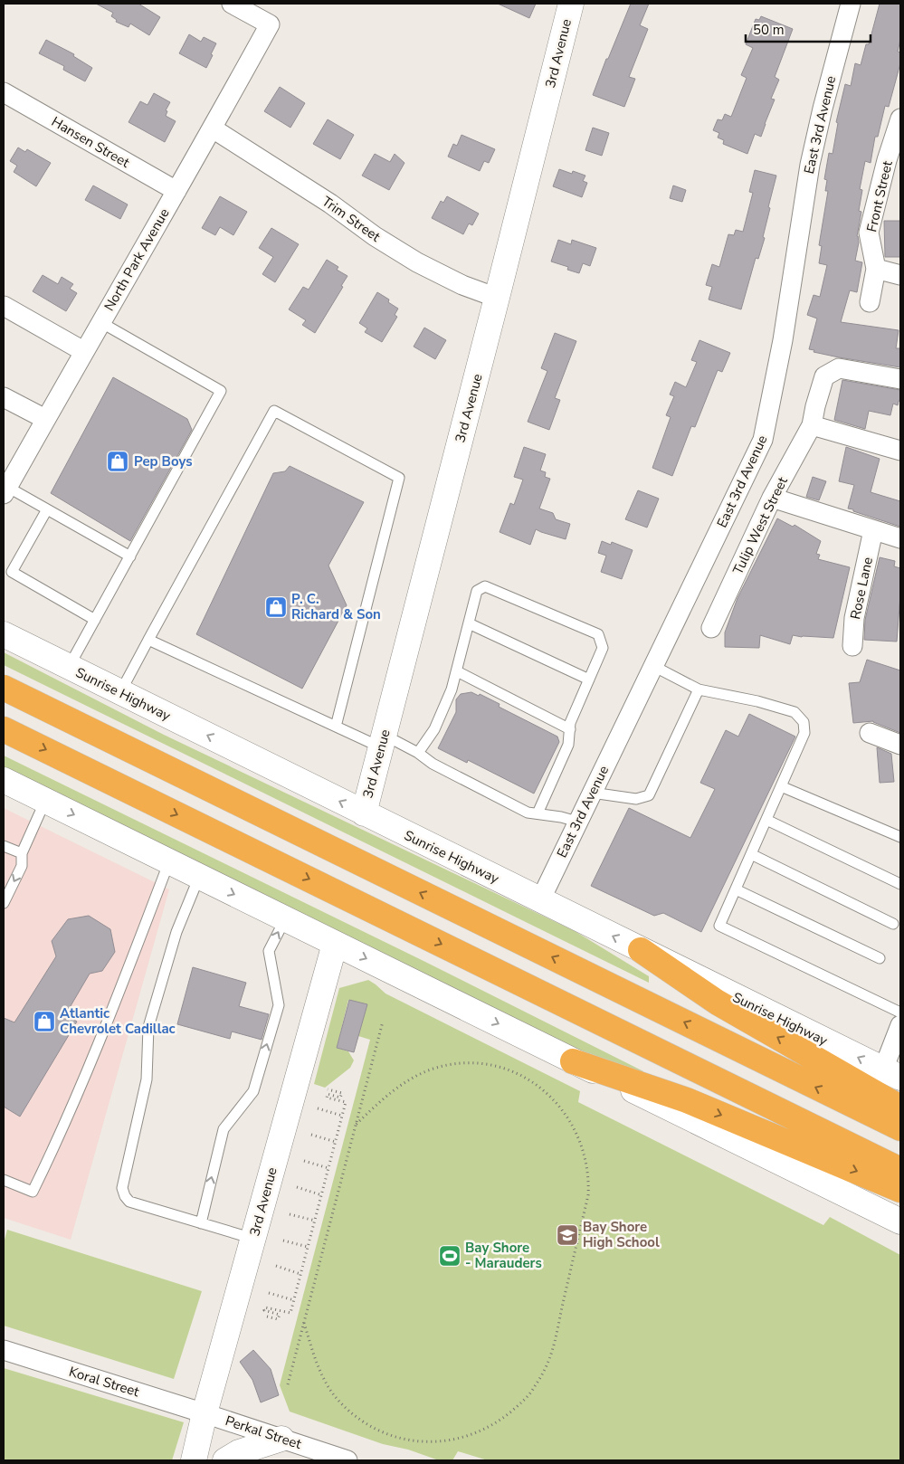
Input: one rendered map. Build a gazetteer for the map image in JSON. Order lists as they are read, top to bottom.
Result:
{
  "streets": {
    "main road": ["3rd Avenue", "Sunrise Highway"],
    "street": [
      "East 3rd Avenue",
      "Hansen Street",
      "Front Street",
      "Trim Street",
      "North Park Avenue",
      "Tulip West Street",
      "Rose Lane",
      "Koral Street",
      "Perkal Street"
    ]
  },
  "crossings": [
    ["3rd Avenue", "Trim Street"],
    ["3rd Avenue", "Sunrise Highway"],
    ["3rd Avenue", "Koral Street"],
    ["3rd Avenue", "Perkal Street"],
    ["East 3rd Avenue", "Sunrise Highway"],
    ["Hansen Street", "North Park Avenue"],
    ["Trim Street", "North Park Avenue"],
    ["Koral Street", "Perkal Street"]
  ],
  "places": {
    "shop": ["Pep Boys", "P. C. Richard & Son", "Atlantic Chevrolet Cadillac"],
    "school or university": ["Bay Shore High School"],
    "sports": ["Bay Shore - Marauders"]
  },
  "scale_bar": "50 m"
}
